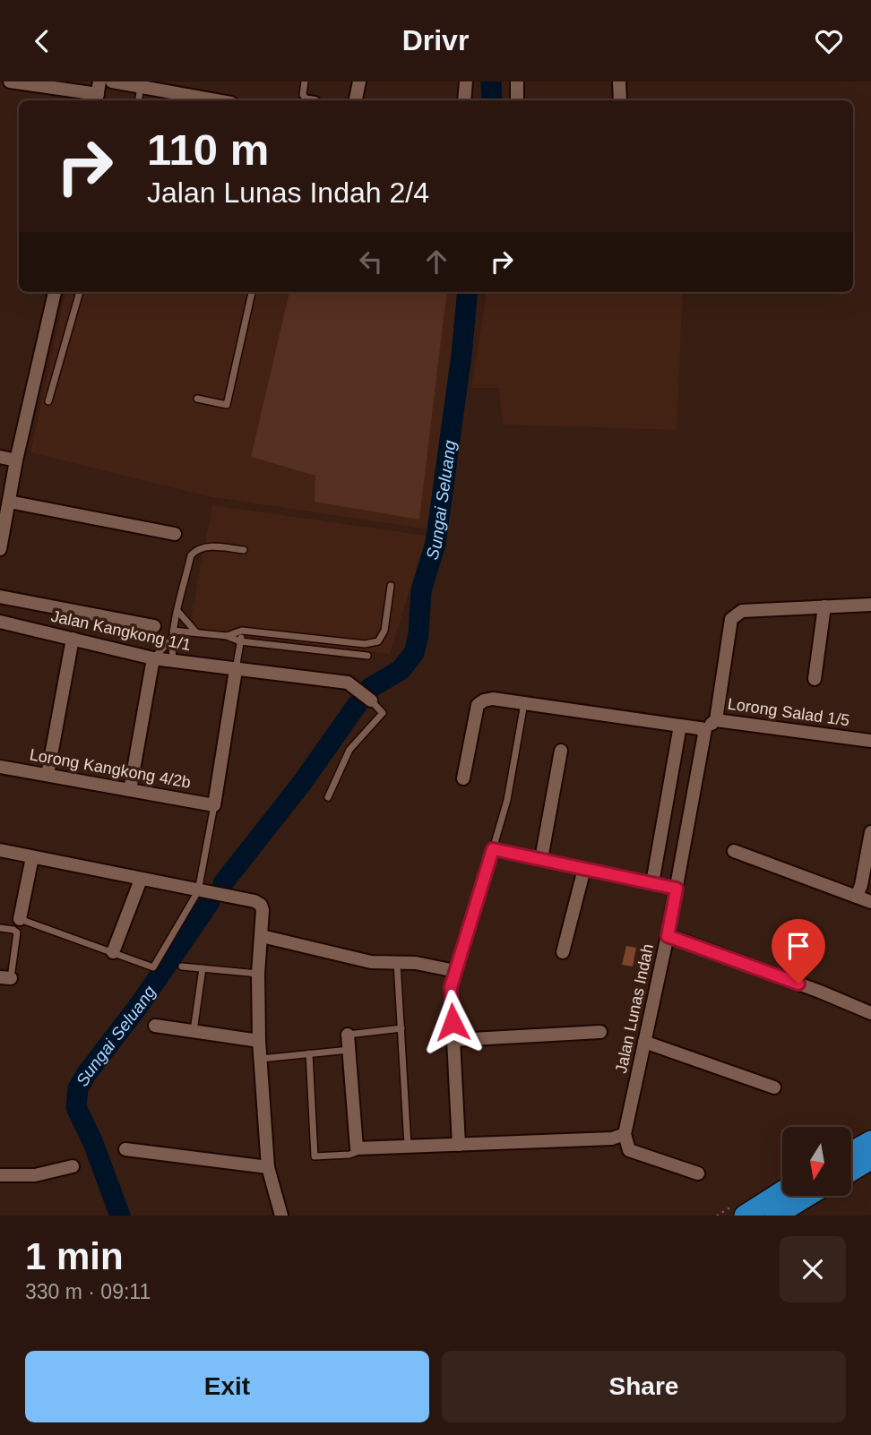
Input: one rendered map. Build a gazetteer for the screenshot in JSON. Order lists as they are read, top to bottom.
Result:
{
  "streets": {
    "street": [
      "Jalan Kangkong 1/1",
      "Lorong Salad 1/5",
      "Lorong Kangkong 4/2b",
      "Jalan Lunas Indah"
    ]
  },
  "crossings": [
    ["Lorong Salad 1/5", "Jalan Lunas Indah"]
  ],
  "water": ["Sungai Seluang"],
  "north": "bottom",
  "page": {
    "header": "Drivr",
    "turn": ["110 m", "Jalan Lunas Indah 2/4"],
    "heading": ["1 min", "330 m · 09:11"],
    "buttons": ["Exit", "Share"]
  }
}
